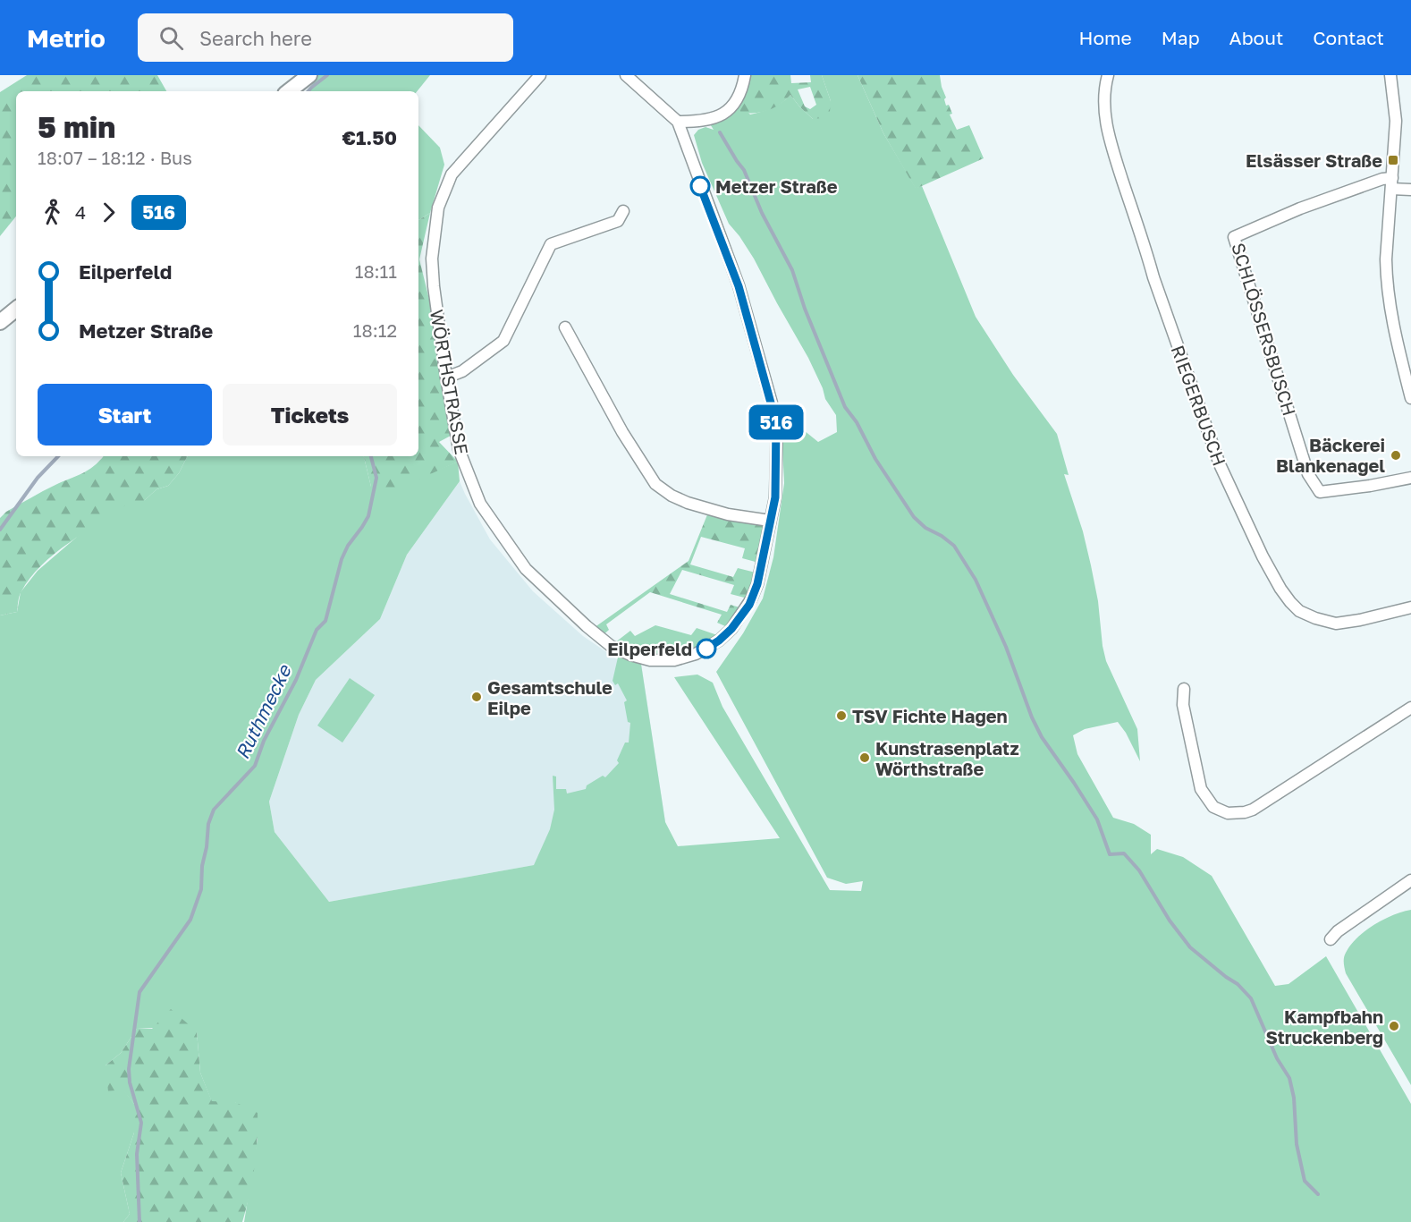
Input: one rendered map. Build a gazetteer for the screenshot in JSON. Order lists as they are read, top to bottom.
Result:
{
  "streets": {
    "street": ["SCHLÖSSERSBUSCH", "WÖRTHSTRASSE", "RIEGERBUSCH"]
  },
  "water": ["Ruthmecke"],
  "places": {
    "transit": ["Elsässer Straße"],
    "other": [
      "Metzer Straße",
      "Bäckerei Blankenagel",
      "Eilperfeld",
      "Gesamtschule Eilpe",
      "TSV Fichte Hagen",
      "Kunstrasenplatz Wörthstraße",
      "Kampfbahn Struckenberg"
    ]
  },
  "lines": ["bus line 516"],
  "page": {
    "header": "Metrio",
    "search": "Search here",
    "nav": [
      "Home",
      "Map",
      "About",
      "Contact"
    ],
    "on_map": "516",
    "heading": ["5 min", "18:07 – 18:12 · Bus", "€1.50"],
    "legs": ["4", "516"],
    "list": [
      {
        "name": "Eilperfeld",
        "value": "18:11"
      },
      {
        "name": "Metzer Straße",
        "value": "18:12"
      }
    ],
    "buttons": ["Start", "Tickets"]
  }
}
